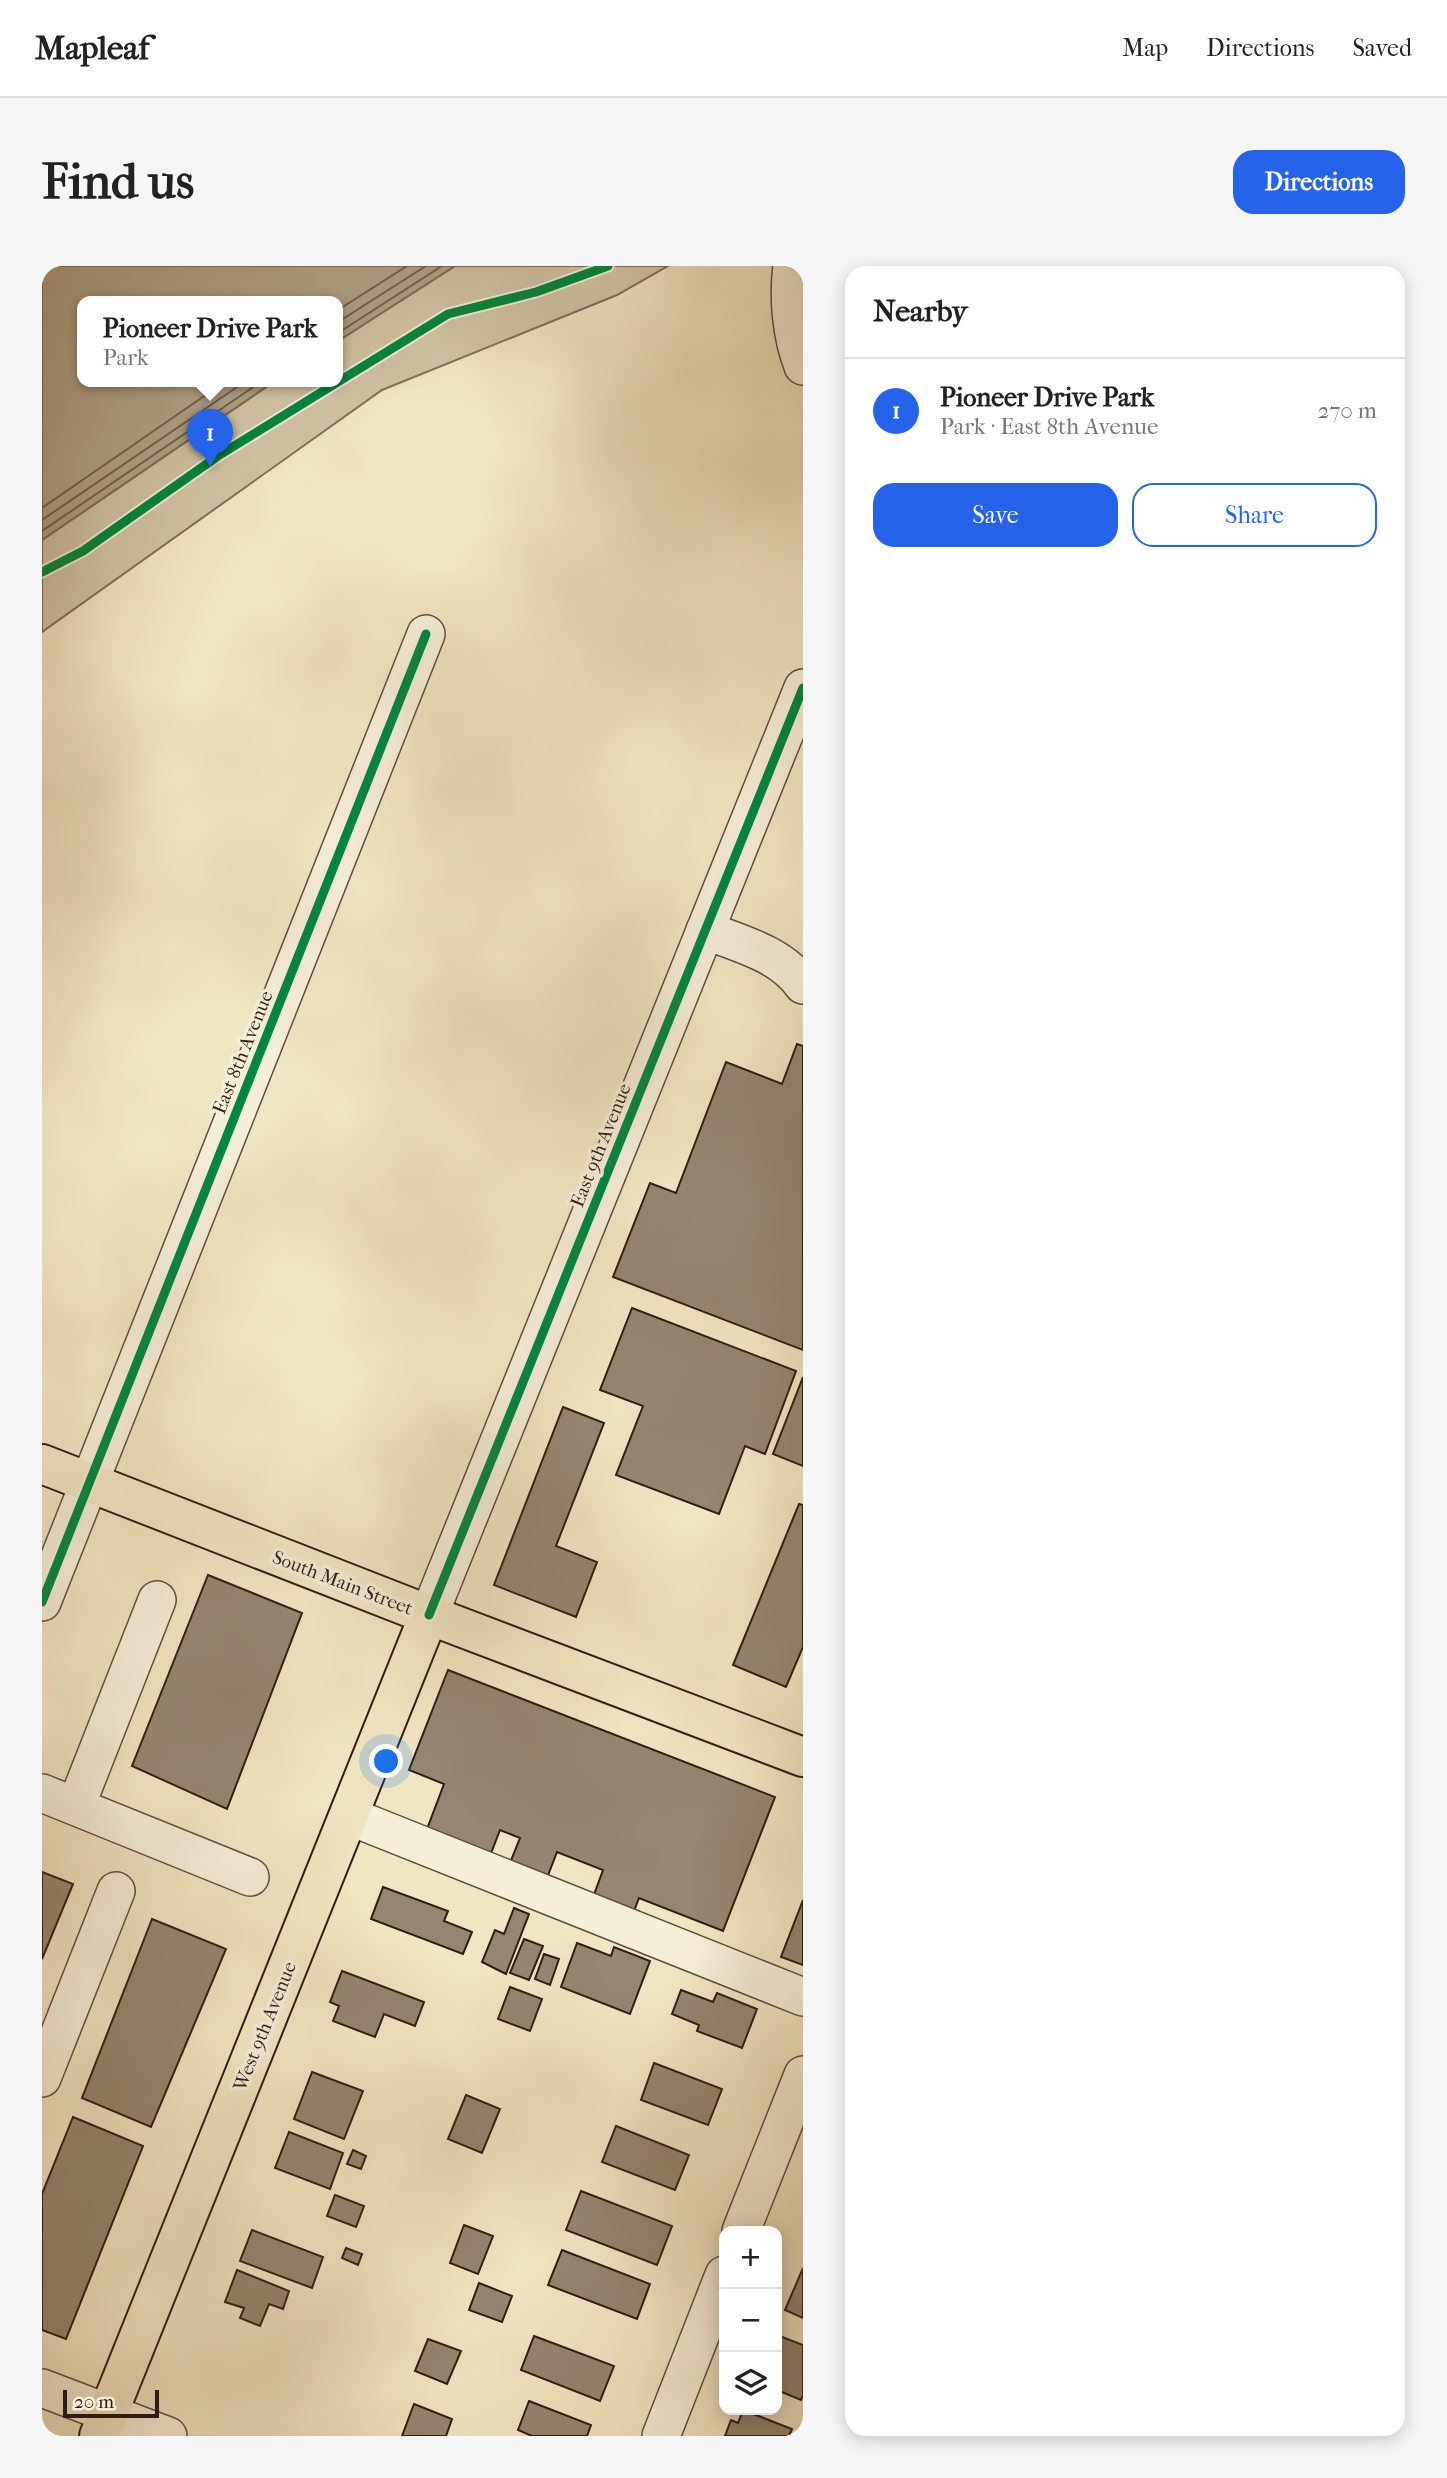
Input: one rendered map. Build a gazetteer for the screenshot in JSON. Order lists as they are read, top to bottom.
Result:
{
  "streets": {
    "main road": ["South Main Street", "West 9th Avenue"],
    "street": ["East 8th Avenue", "East 9th Avenue"]
  },
  "crossings": [
    ["East 8th Avenue", "South Main Street"],
    ["East 9th Avenue", "South Main Street"],
    ["East 9th Avenue", "West 9th Avenue"],
    ["South Main Street", "West 9th Avenue"]
  ],
  "scale_bar": "20 m",
  "page": {
    "header": "Mapleaf",
    "nav": ["Map", "Directions", "Saved"],
    "buttons": [
      "Directions",
      ["Save", "Share"]
    ],
    "title": "Find us",
    "heading": "Nearby",
    "popup": ["Pioneer Drive Park", "Park"],
    "list": [
      {
        "mark": "1",
        "name": "Pioneer Drive Park",
        "note": "Park · East 8th Avenue",
        "value": "270 m"
      }
    ],
    "pins": "1",
    "map_buttons": ["+", "−"],
    "scale": "20 m"
  }
}
